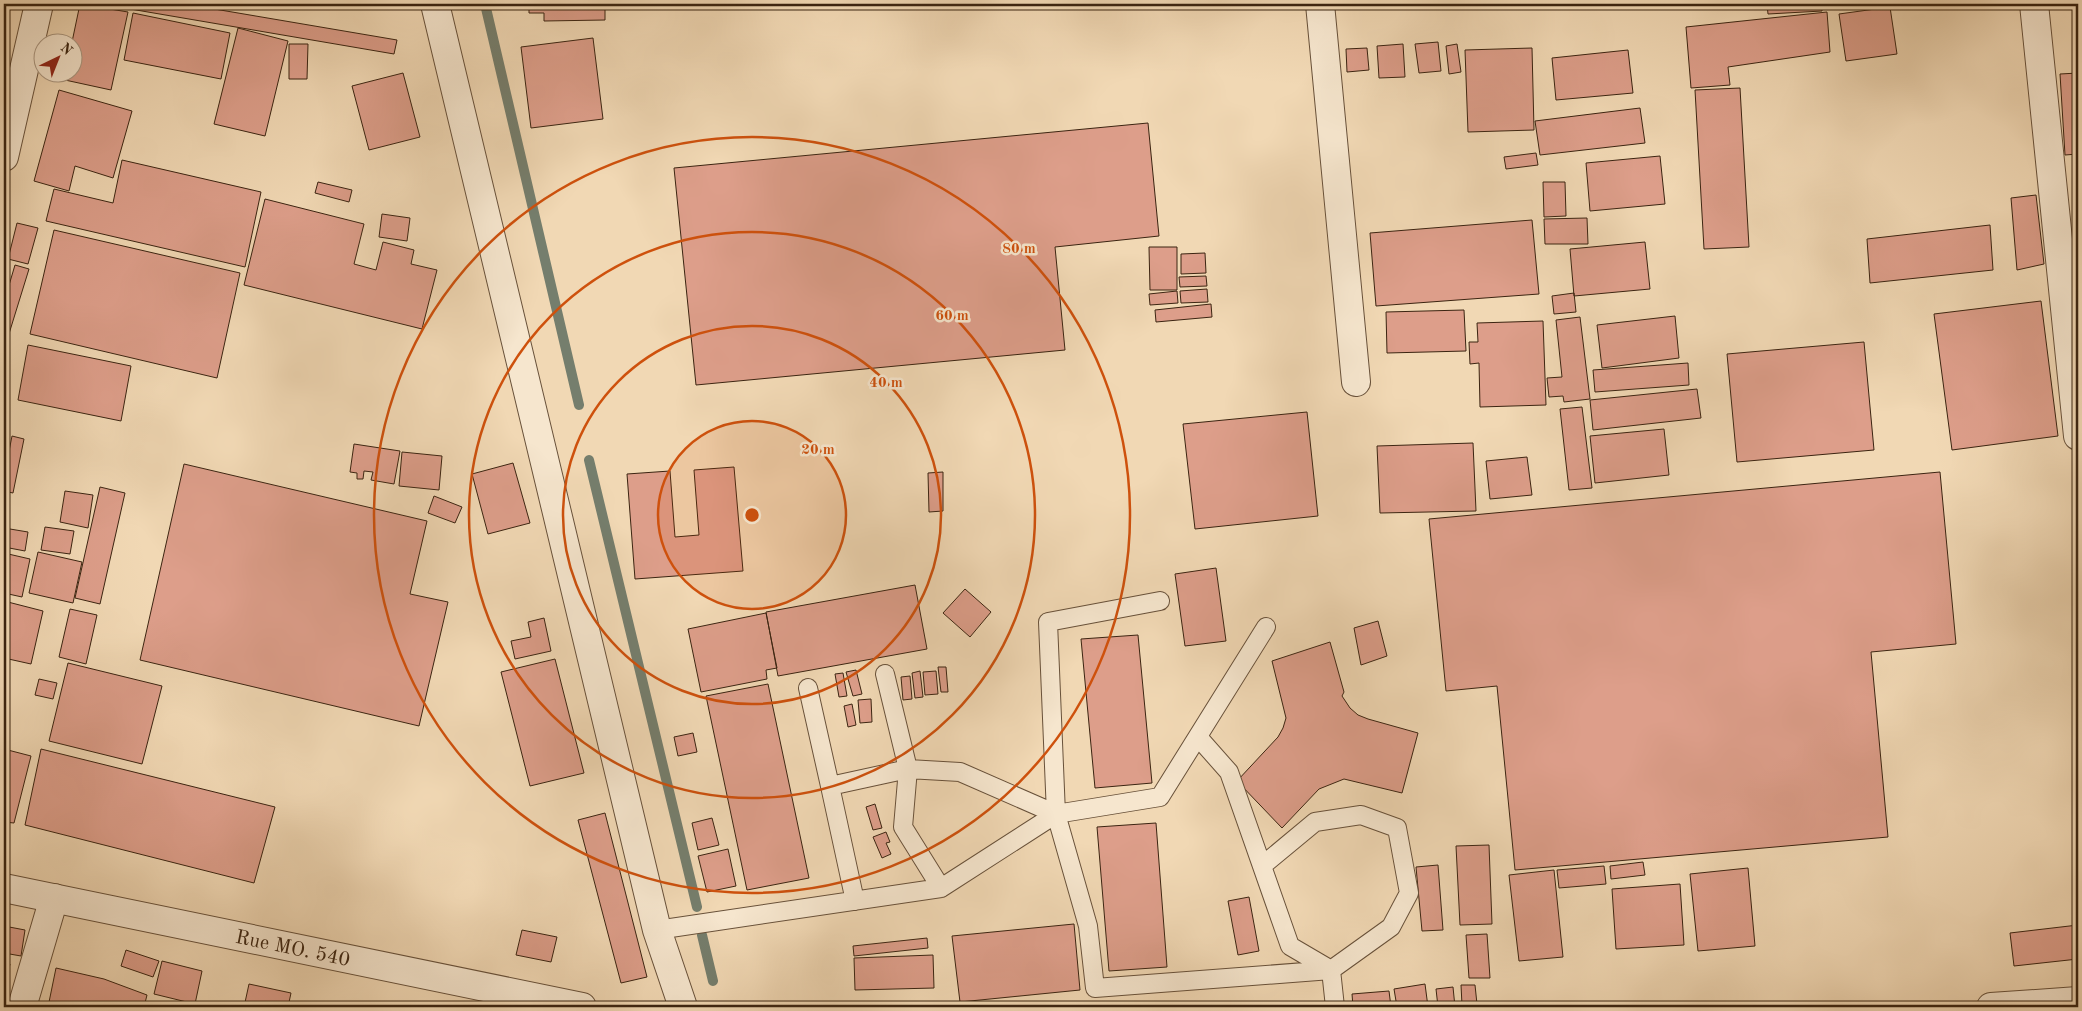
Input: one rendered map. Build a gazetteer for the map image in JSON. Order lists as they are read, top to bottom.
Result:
{
  "streets": {
    "street": ["Rue MO. 540"]
  },
  "north": "top right",
  "rings": [
    "80 m",
    "60 m",
    "40 m",
    "20 m"
  ]
}
